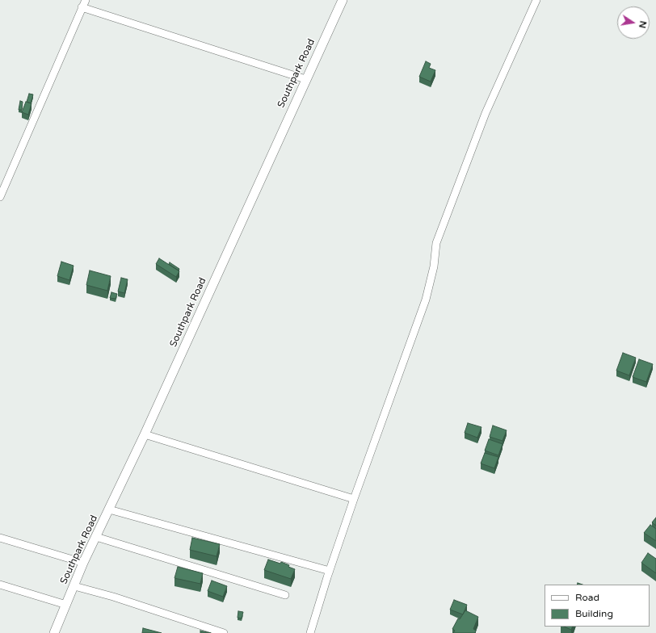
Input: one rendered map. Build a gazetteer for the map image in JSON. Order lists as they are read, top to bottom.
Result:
{
  "streets": {
    "street": ["Southpark Road"]
  },
  "legend": ["Road", "Building"],
  "north": "right"
}
